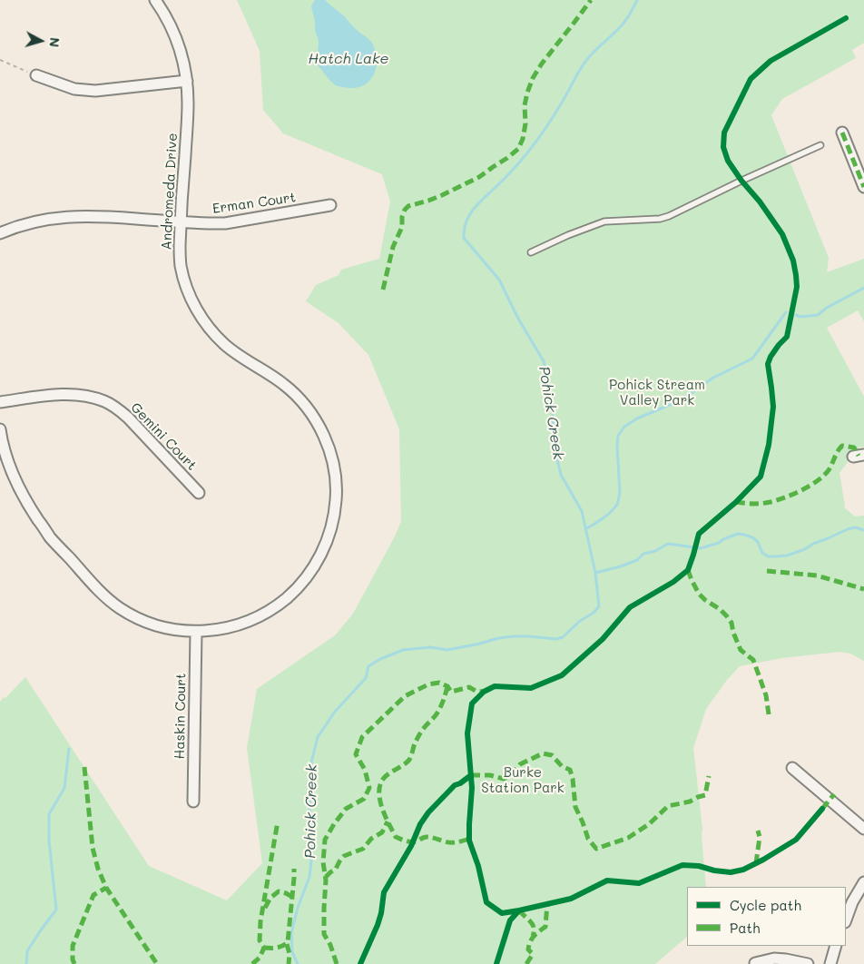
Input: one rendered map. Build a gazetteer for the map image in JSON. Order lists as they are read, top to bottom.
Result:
{
  "streets": {
    "street": [
      "Andromeda Drive",
      "Erman Court",
      "Gemini Court",
      "Haskin Court"
    ]
  },
  "crossings": [
    ["Andromeda Drive", "Erman Court"],
    ["Andromeda Drive", "Haskin Court"]
  ],
  "water": ["Hatch Lake", "Pohick Creek"],
  "parks": ["Pohick Stream Valley Park", "Burke Station Park"],
  "legend": ["Cycle path", "Path"],
  "north": "right"
}
